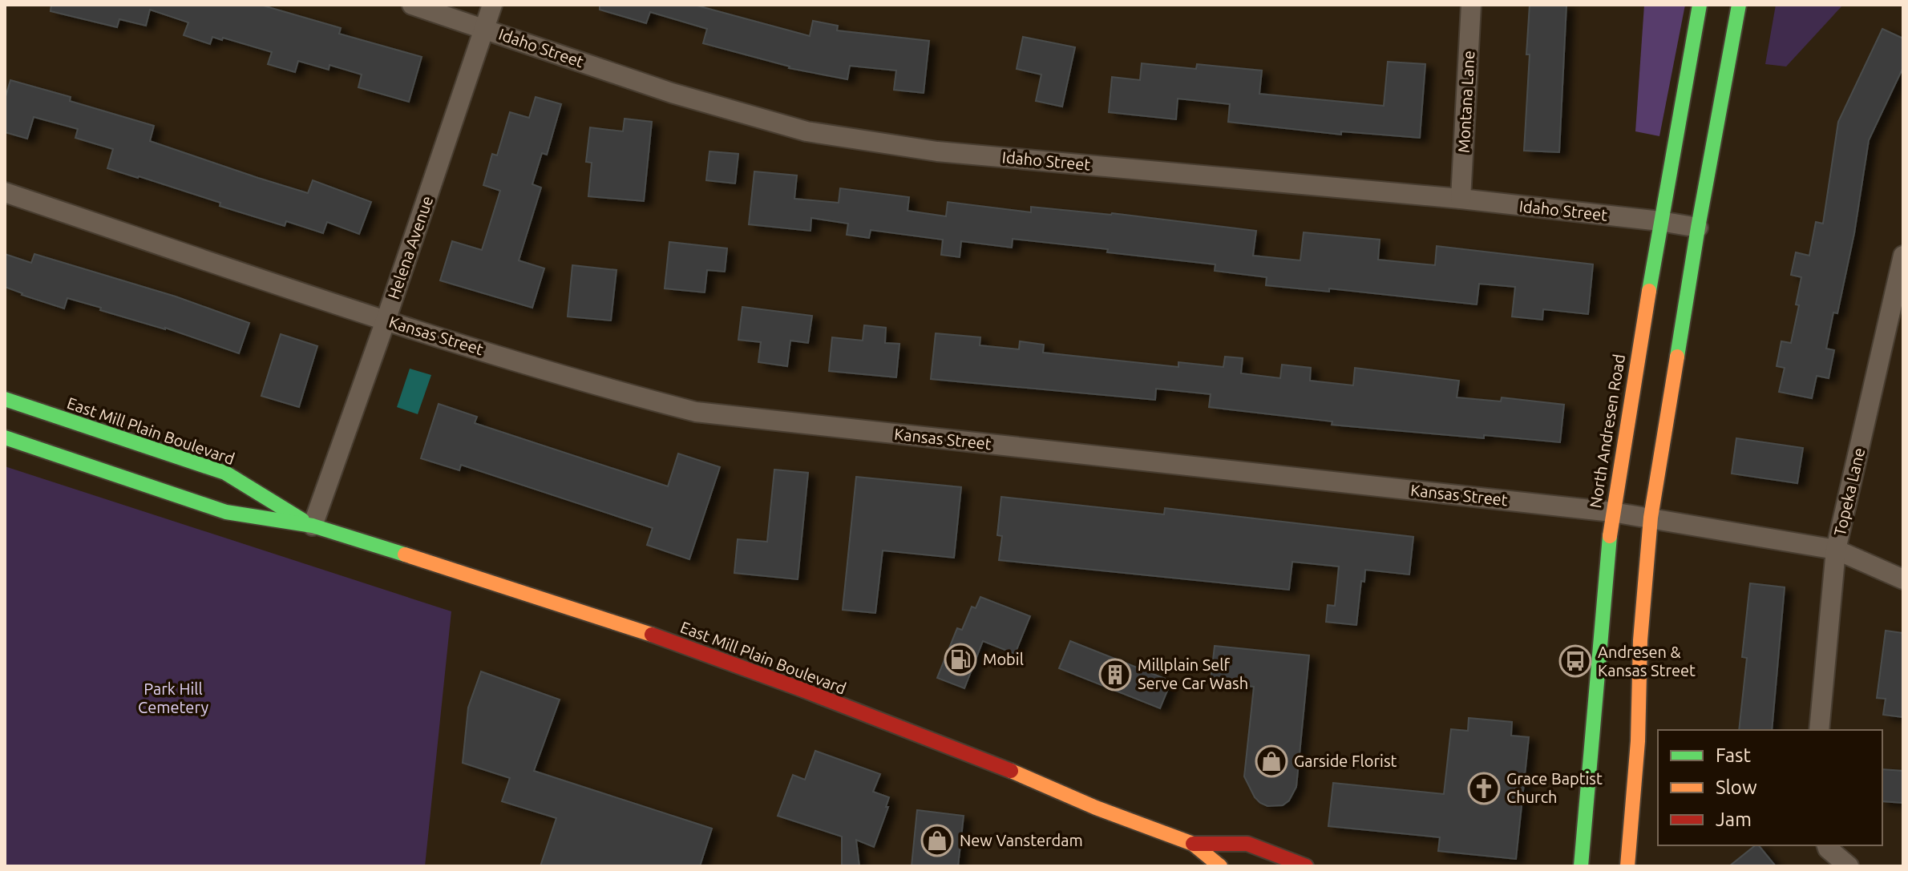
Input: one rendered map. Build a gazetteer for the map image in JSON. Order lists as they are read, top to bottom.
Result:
{
  "streets": {
    "main road": ["East Mill Plain Boulevard", "North Andresen Road"],
    "street": [
      "Idaho Street",
      "Montana Lane",
      "Helena Avenue",
      "Kansas Street",
      "Topeka Lane"
    ]
  },
  "crossings": [
    ["Idaho Street", "Montana Lane"],
    ["Idaho Street", "Helena Avenue"],
    ["Idaho Street", "North Andresen Road"],
    ["Helena Avenue", "Kansas Street"],
    ["Helena Avenue", "East Mill Plain Boulevard"],
    ["Kansas Street", "North Andresen Road"],
    ["Kansas Street", "Topeka Lane"]
  ],
  "parks": ["Park Hill Cemetery"],
  "places": {
    "fuel station": ["Mobil"],
    "bus stop": ["Andresen & Kansas Street"],
    "building": ["Millplain Self Serve Car Wash"],
    "shop": ["Garside Florist", "New Vansterdam"],
    "church": ["Grace Baptist Church"]
  },
  "legend": ["Fast", "Slow", "Jam"]
}
